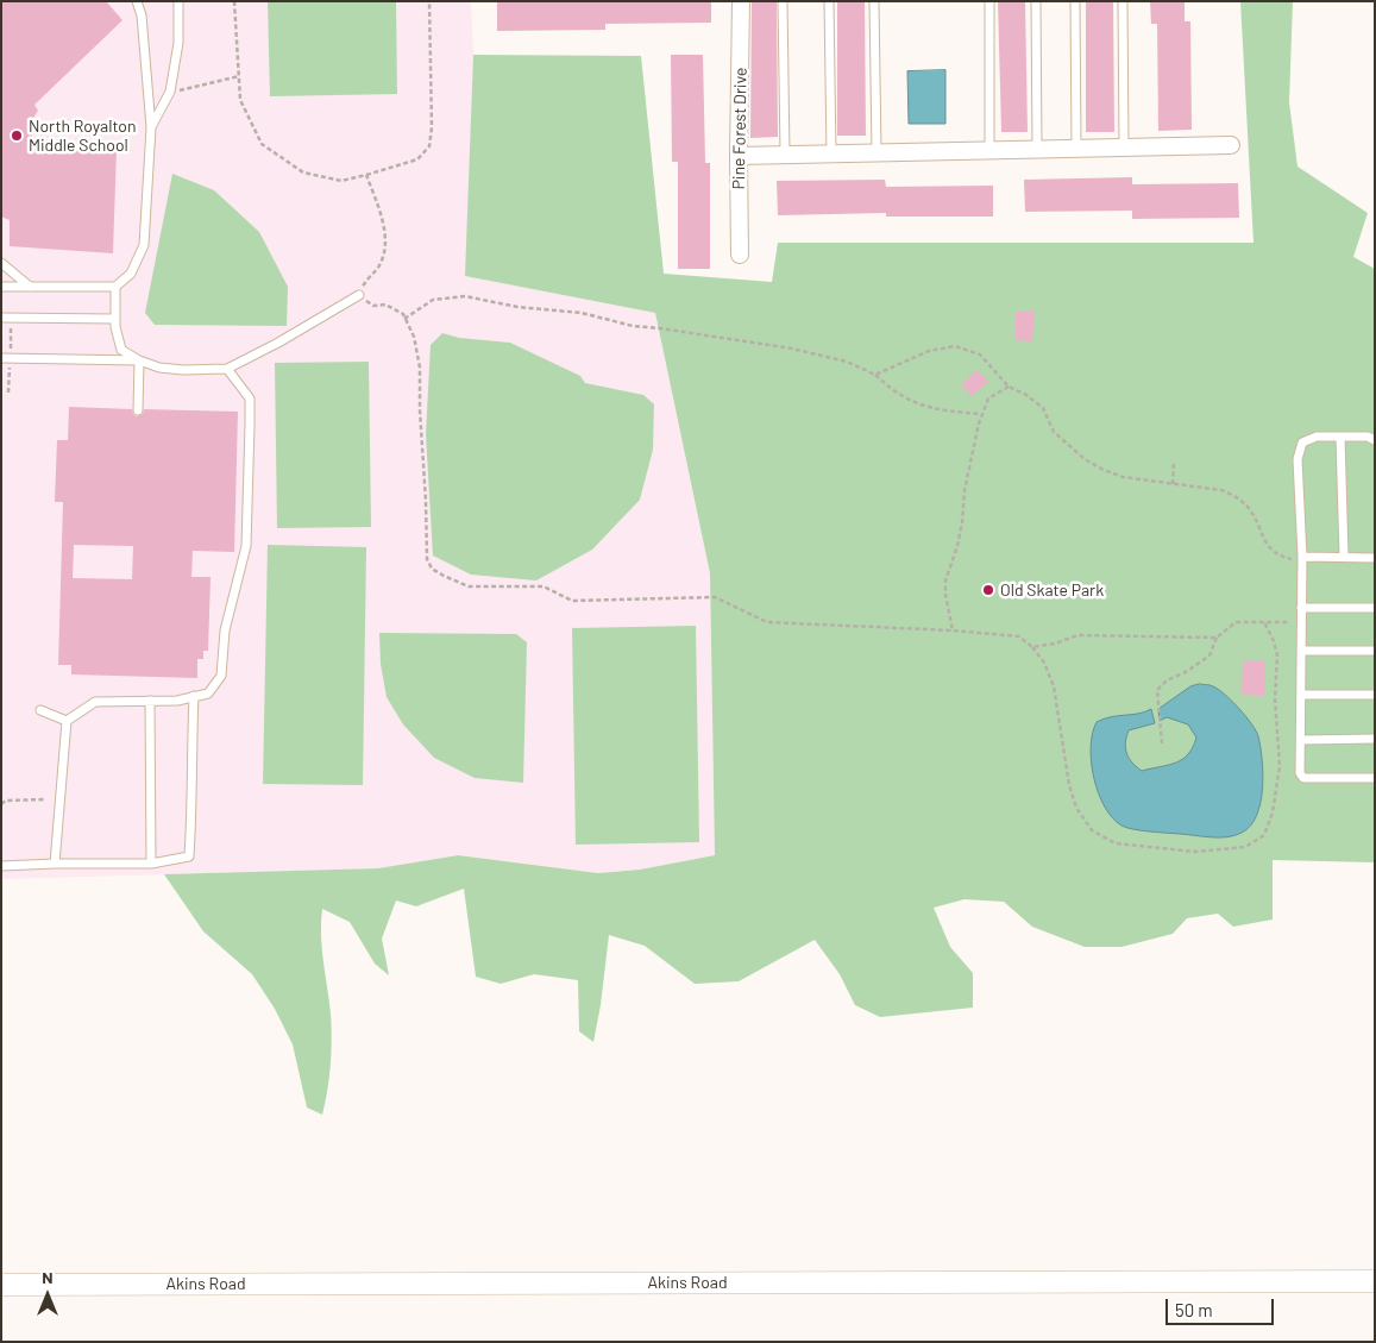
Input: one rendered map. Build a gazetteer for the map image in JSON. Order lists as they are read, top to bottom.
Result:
{
  "streets": {
    "street": ["Pine Forest Drive", "Akins Road"]
  },
  "places": ["North Royalton Middle School", "Old Skate Park"],
  "scale_bar": "50 m",
  "north": "top"
}
